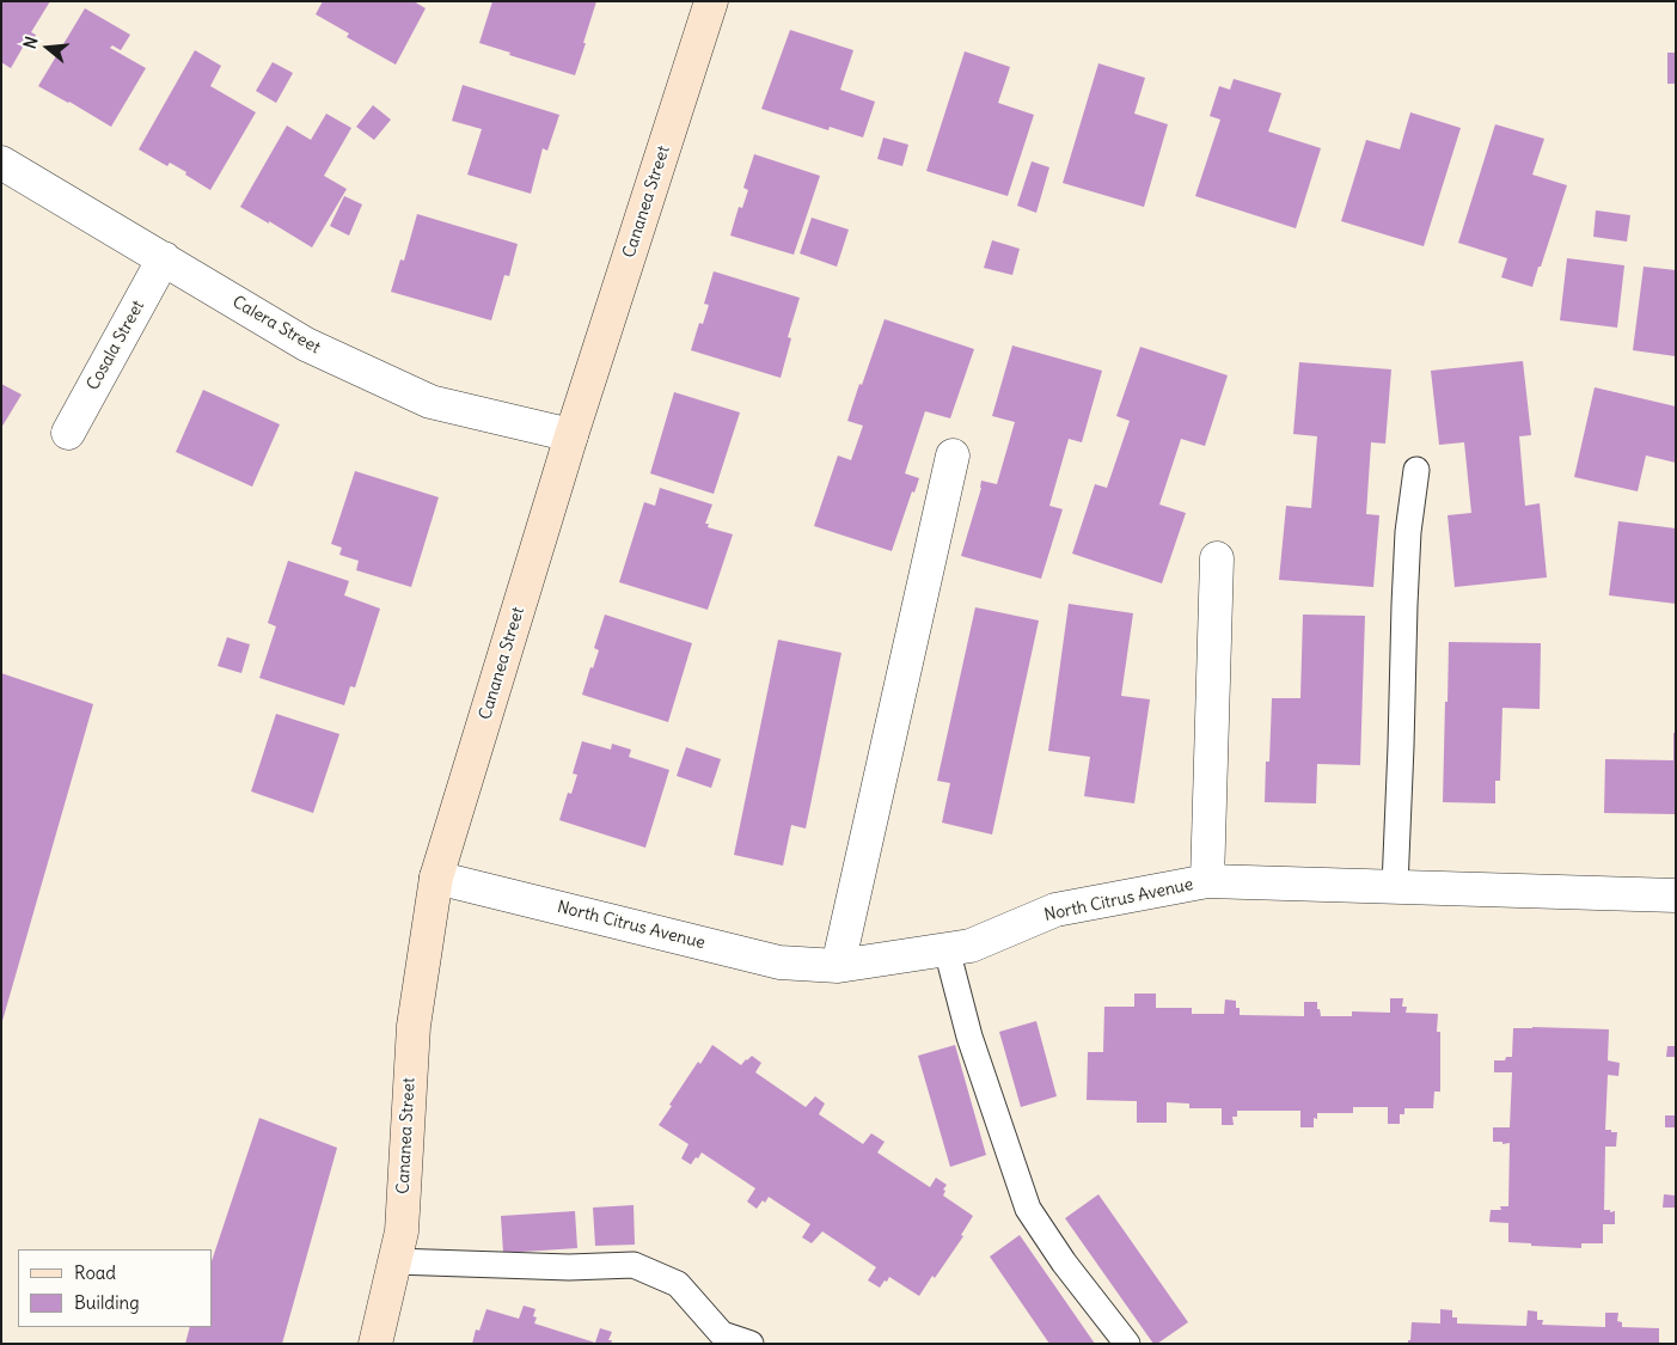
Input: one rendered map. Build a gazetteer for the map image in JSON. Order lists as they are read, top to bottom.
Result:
{
  "streets": {
    "street": [
      "Cananea Street",
      "Calera Street",
      "Cosala Street",
      "North Citrus Avenue"
    ]
  },
  "crossings": [
    ["Cananea Street", "Calera Street"],
    ["Cananea Street", "North Citrus Avenue"],
    ["Calera Street", "Cosala Street"]
  ],
  "legend": ["Road", "Building"],
  "north": "left"
}
